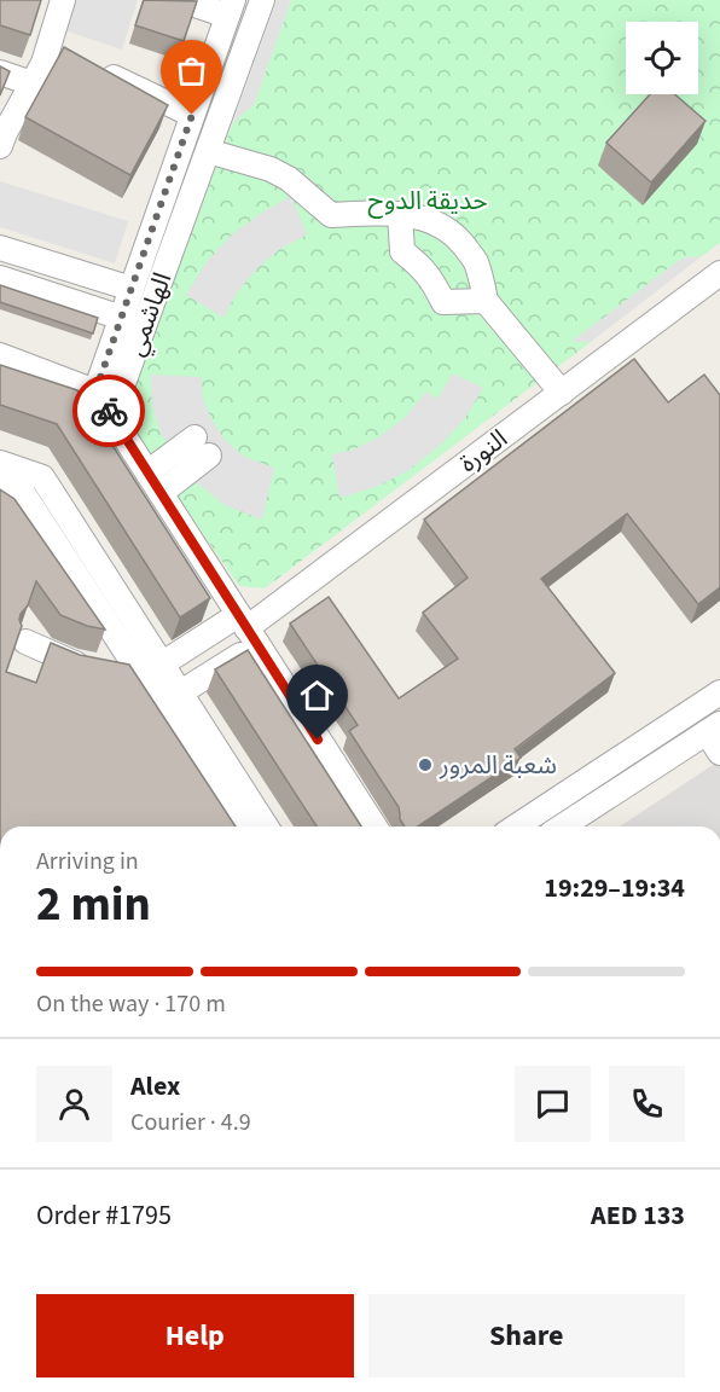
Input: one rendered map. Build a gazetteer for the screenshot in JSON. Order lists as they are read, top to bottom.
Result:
{
  "streets": {
    "street": ["الهاشمي", "النورة"]
  },
  "parks": ["حديقة الدوح"],
  "places": ["شعبة المرور"],
  "page": {
    "heading": ["2 min", "Arriving in", "19:29–19:34"],
    "panel": [
      "Alex",
      "Courier · 4.9",
      "Order #1795",
      "AED 133"
    ],
    "bar": "On the way · 170 m",
    "buttons": ["Help", "Share"]
  }
}
